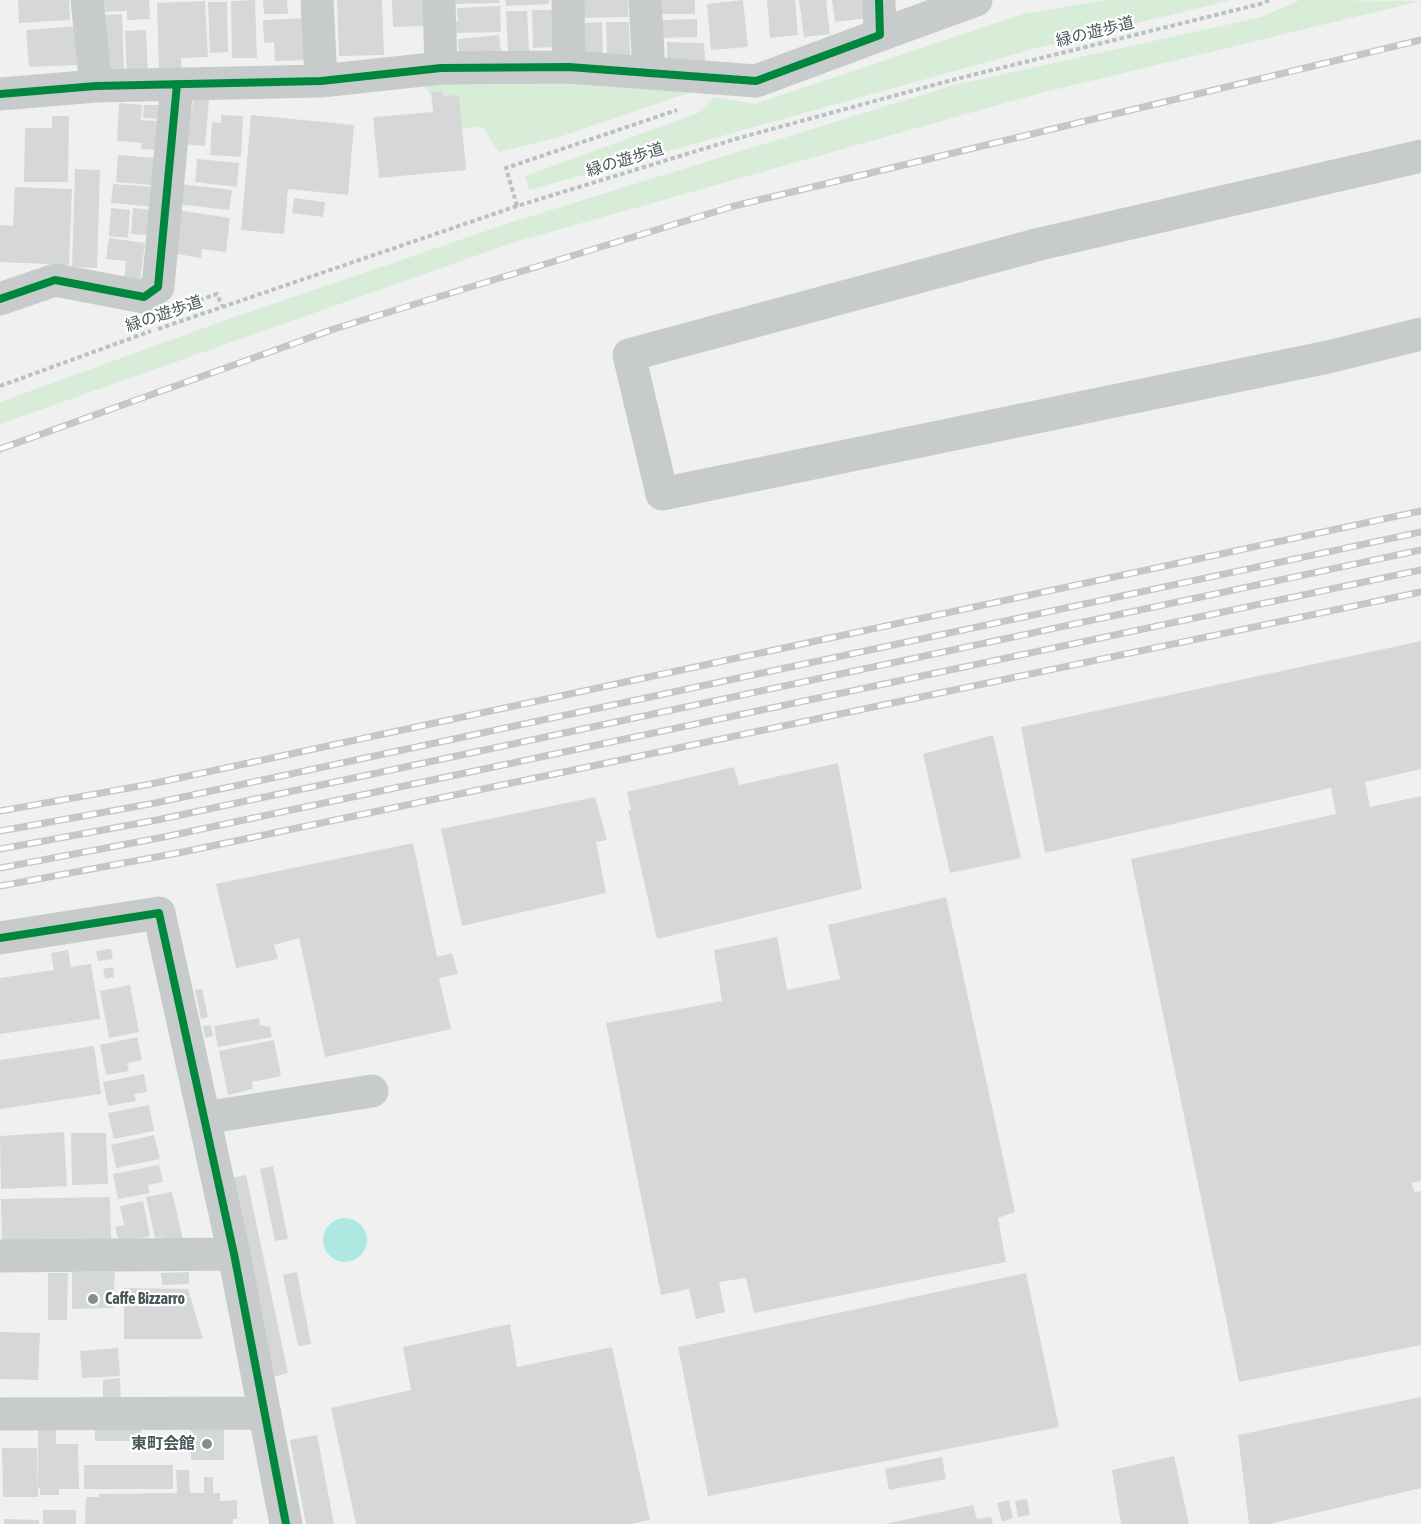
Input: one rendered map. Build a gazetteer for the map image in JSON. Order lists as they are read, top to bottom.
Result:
{
  "streets": {
    "path": ["緑の遊歩道"]
  },
  "places": ["Caffe Bizzarro", "東町会館"]
}
